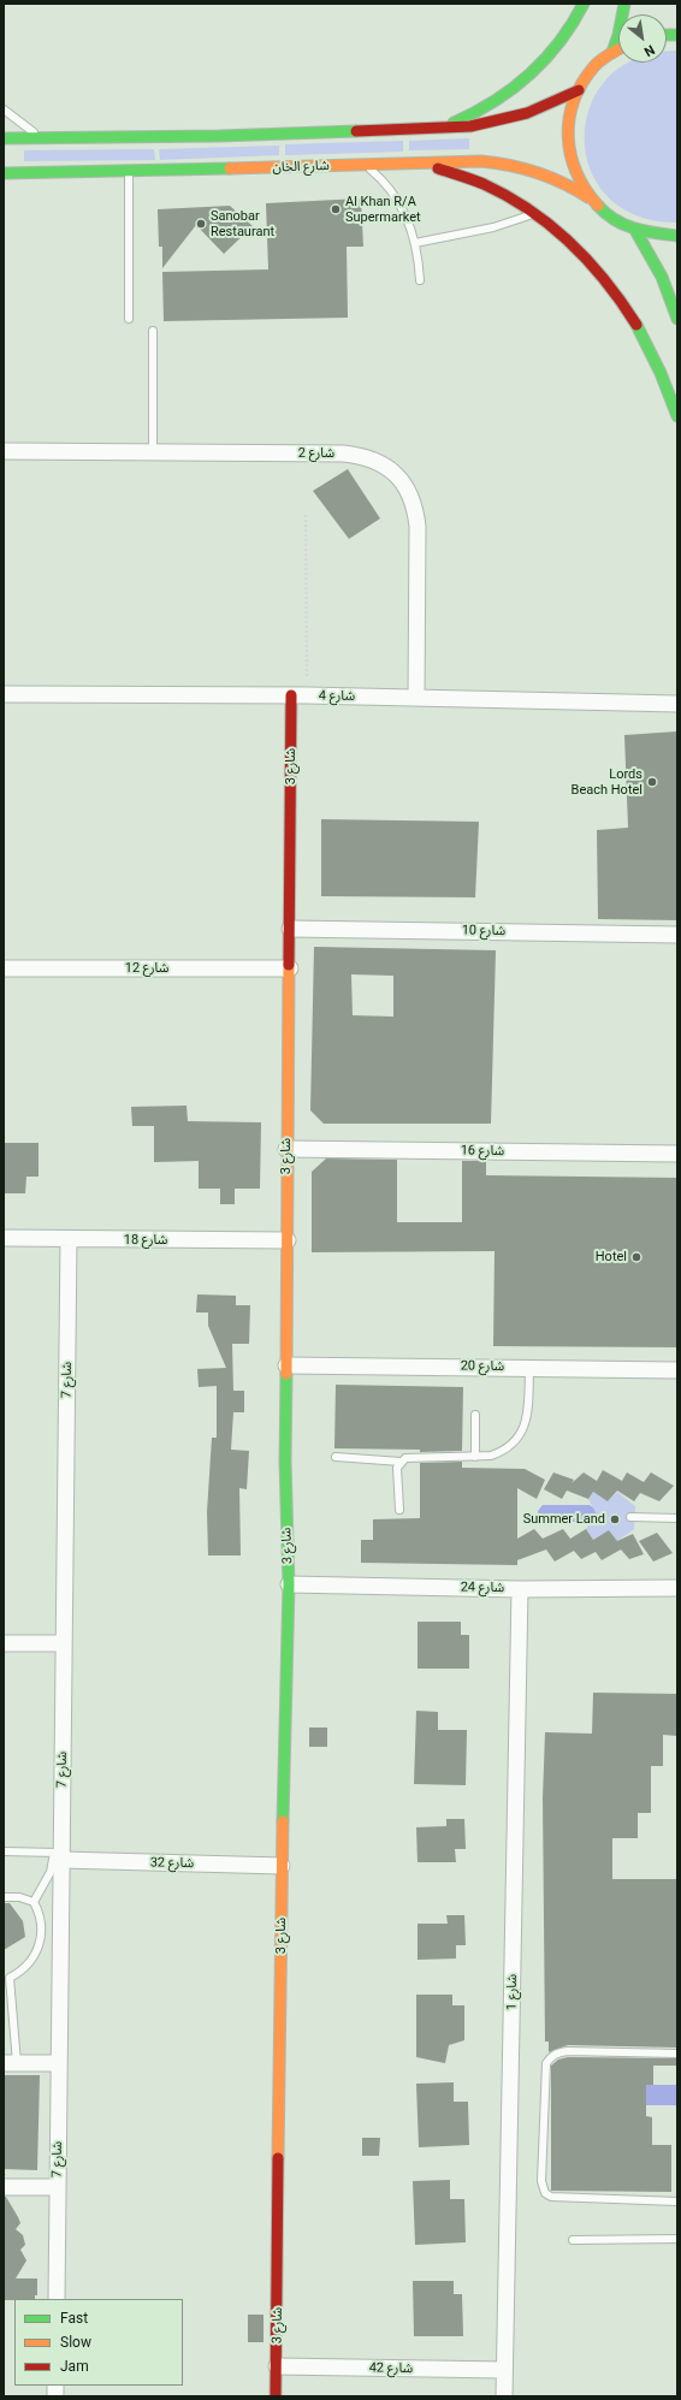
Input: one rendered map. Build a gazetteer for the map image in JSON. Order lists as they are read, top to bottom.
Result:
{
  "streets": {
    "main road": ["شارع الخان", "شارع 3"],
    "street": [
      "شارع 2",
      "شارع 4",
      "شارع 10",
      "شارع 12",
      "شارع 16",
      "شارع 18",
      "شارع 20",
      "شارع 7",
      "شارع 24",
      "شارع 32",
      "شارع 1",
      "شارع 42"
    ]
  },
  "crossings": [
    ["شارع 2", "شارع 4"],
    ["شارع 4", "شارع 3"],
    ["شارع 3", "شارع 10"],
    ["شارع 3", "شارع 12"],
    ["شارع 3", "شارع 16"],
    ["شارع 3", "شارع 18"],
    ["شارع 3", "شارع 20"],
    ["شارع 3", "شارع 24"],
    ["شارع 3", "شارع 32"],
    ["شارع 3", "شارع 42"],
    ["شارع 18", "شارع 7"],
    ["شارع 7", "شارع 32"],
    ["شارع 24", "شارع 1"],
    ["شارع 1", "شارع 42"]
  ],
  "places": [
    "Al Khan R/A Supermarket",
    "Sanobar Restaurant",
    "Lords Beach Hotel",
    "Hotel",
    "Summer Land"
  ],
  "legend": ["Fast", "Slow", "Jam"],
  "north": "bottom right"
}
